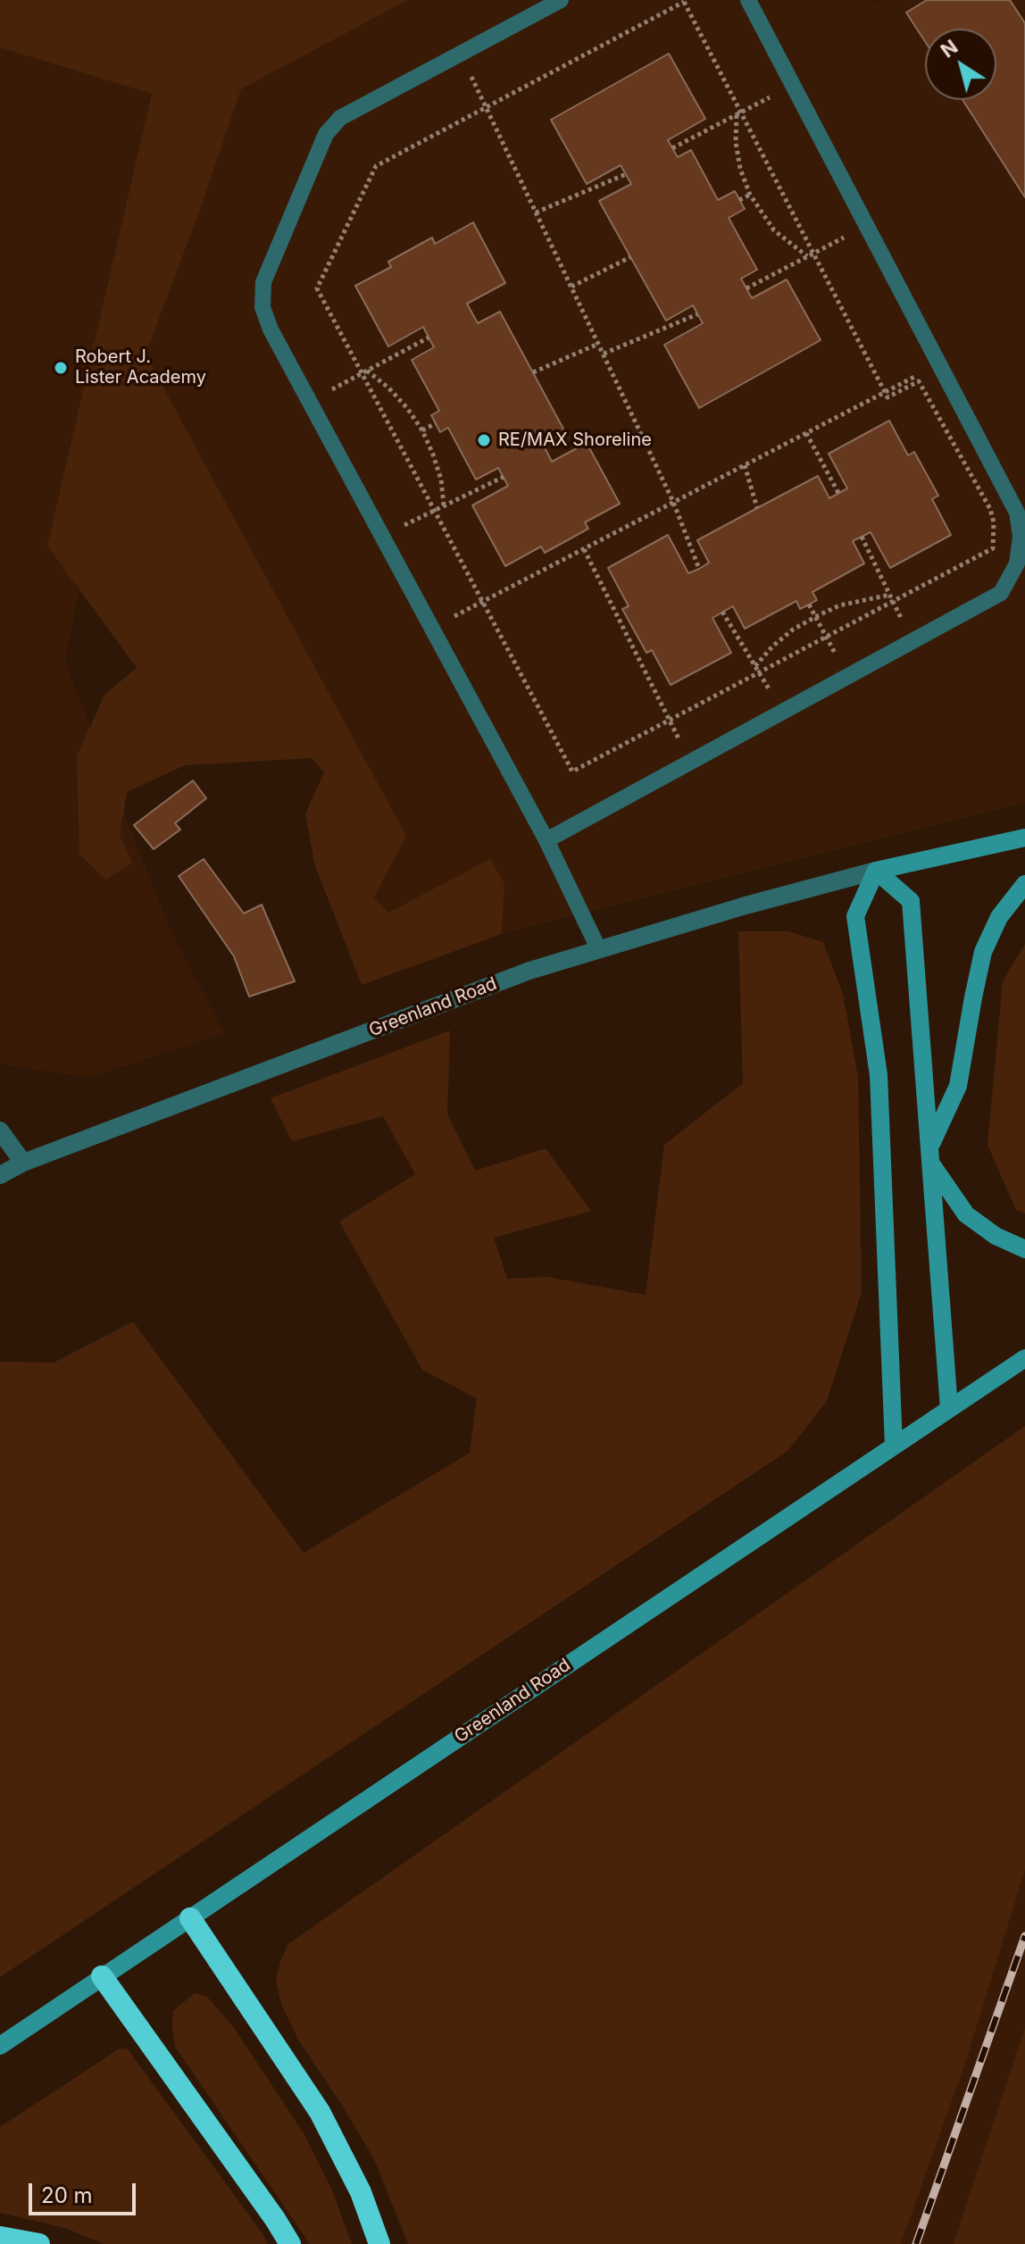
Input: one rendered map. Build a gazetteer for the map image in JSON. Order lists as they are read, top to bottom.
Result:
{
  "streets": {
    "street": ["Greenland Road"]
  },
  "places": ["Robert J. Lister Academy", "RE/MAX Shoreline"],
  "scale_bar": "20 m",
  "north": "top left"
}
